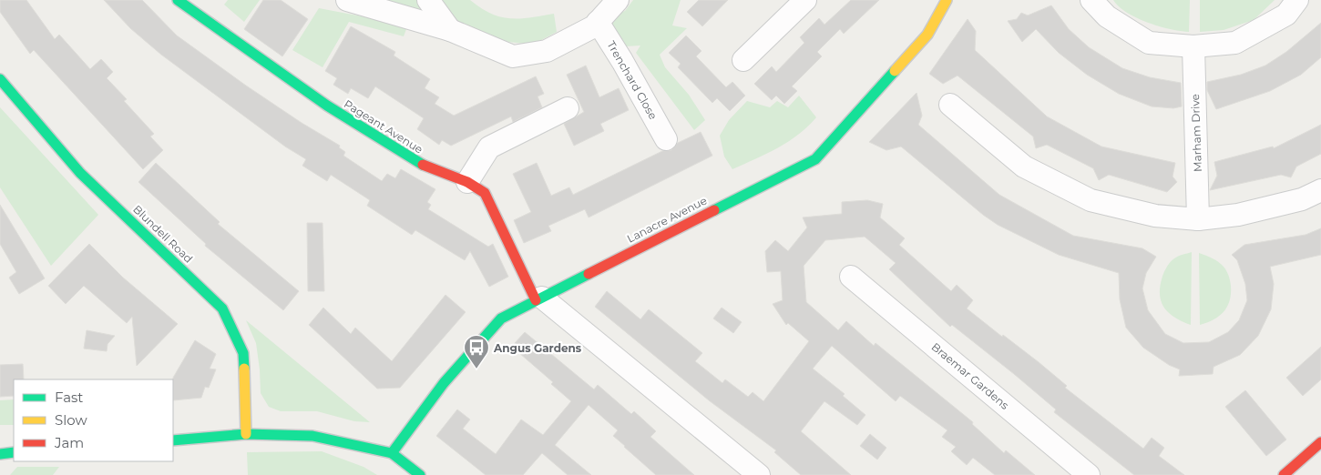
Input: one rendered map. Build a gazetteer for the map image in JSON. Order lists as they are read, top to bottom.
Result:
{
  "streets": {
    "street": [
      "Trenchard Close",
      "Pageant Avenue",
      "Marham Drive",
      "Lanacre Avenue",
      "Blundell Road",
      "Braemar Gardens"
    ]
  },
  "crossings": [
    ["Pageant Avenue", "Lanacre Avenue"]
  ],
  "places": {
    "bus stop": ["Angus Gardens"]
  },
  "legend": ["Fast", "Slow", "Jam"]
}
